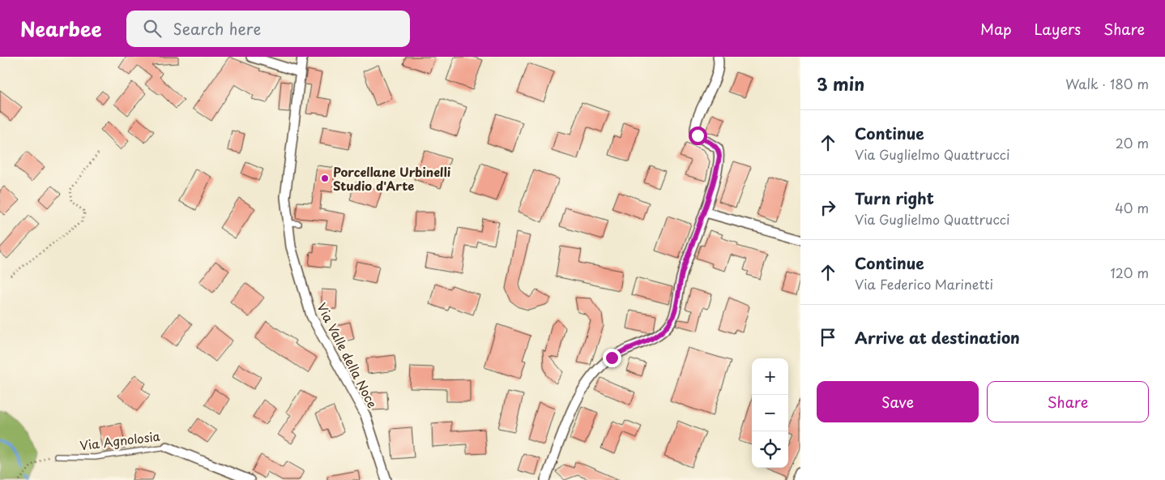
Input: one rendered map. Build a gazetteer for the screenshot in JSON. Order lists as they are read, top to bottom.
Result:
{
  "streets": {
    "street": ["Via Valle della Noce", "Via Agnolosia"]
  },
  "places": ["Porcellane Urbinelli Studio d'Arte"],
  "page": {
    "header": "Nearbee",
    "search": "Search here",
    "nav": ["Map", "Layers", "Share"],
    "heading": ["3 min", "Walk · 180 m"],
    "list": [
      ["Continue", "Via Guglielmo Quattrucci", "20 m"],
      ["Turn right", "Via Guglielmo Quattrucci", "40 m"],
      ["Continue", "Via Federico Marinetti", "120 m"],
      "Arrive at destination"
    ],
    "map_buttons": ["+", "−"],
    "buttons": ["Save", "Share"]
  }
}
